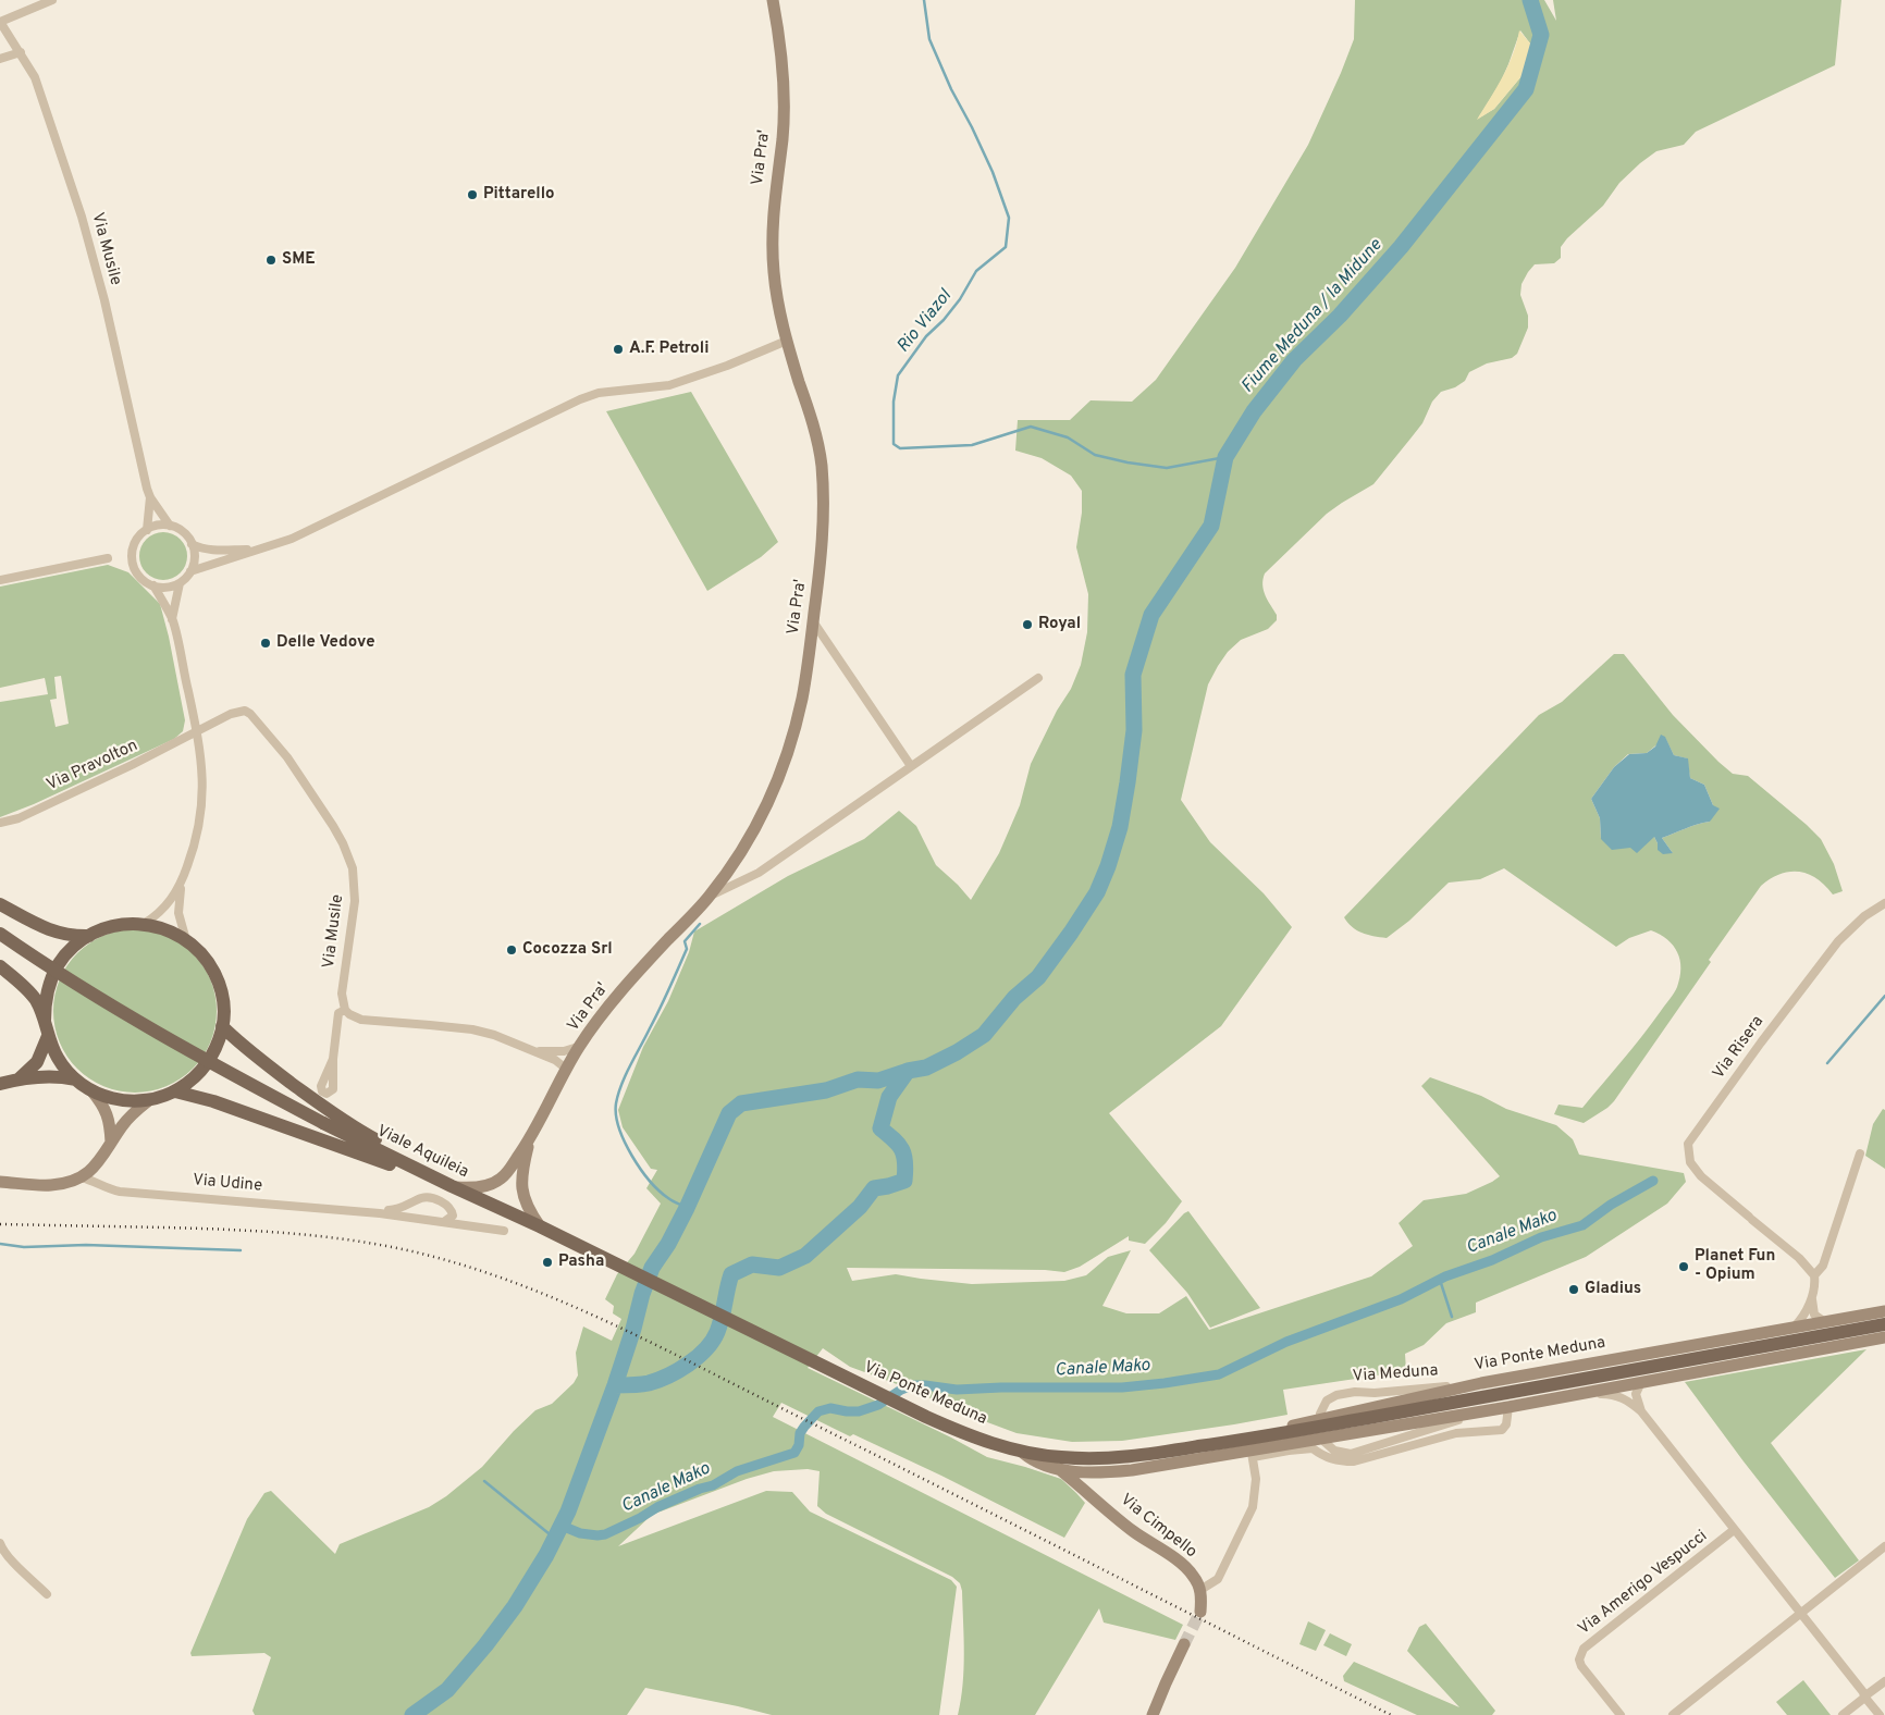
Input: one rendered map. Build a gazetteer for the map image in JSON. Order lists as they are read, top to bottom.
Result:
{
  "streets": {
    "main road": ["Viale Aquileia", "Via Ponte Meduna"],
    "street": [
      "Via Pra'",
      "Via Musile",
      "Via Pravolton",
      "Via Risera",
      "Via Udine",
      "Via Meduna",
      "Via Cimpello",
      "Via Amerigo Vespucci"
    ]
  },
  "crossings": [
    ["Via Pra'", "Viale Aquileia"],
    ["Via Musile", "Via Pravolton"],
    ["Viale Aquileia", "Via Ponte Meduna"],
    ["Via Ponte Meduna", "Via Meduna"],
    ["Via Ponte Meduna", "Via Cimpello"],
    ["Via Ponte Meduna", "Via Amerigo Vespucci"]
  ],
  "water": ["Fiume Meduna / la Midune", "Rio Viazol", "Canale Mako"],
  "places": [
    "Pittarello",
    "SME",
    "A.F. Petroli",
    "Royal",
    "Delle Vedove",
    "Cocozza Srl",
    "Pasha",
    "Planet Fun - Opium",
    "Gladius"
  ]
}
